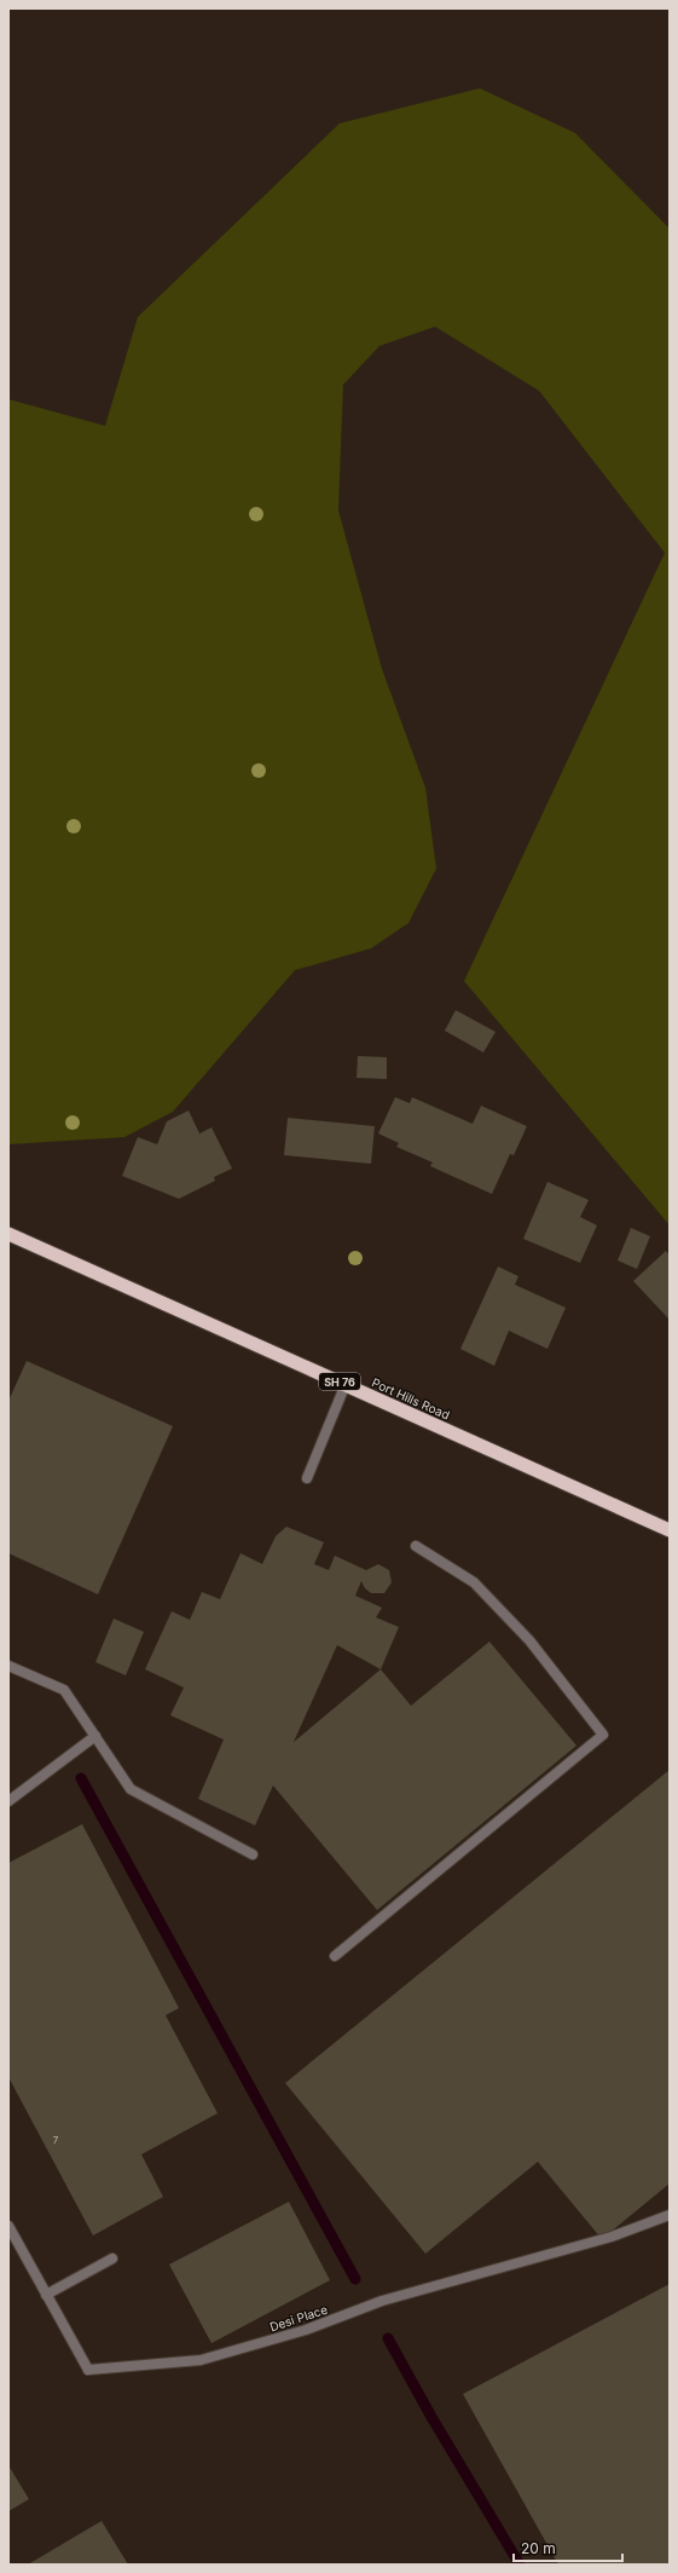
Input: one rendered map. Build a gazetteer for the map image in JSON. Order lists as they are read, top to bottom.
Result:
{
  "streets": {
    "highway": ["SH 76", "Port Hills Road"],
    "street": ["Desi Place"]
  },
  "house_numbers": ["7"],
  "scale_bar": "20 m"
}
